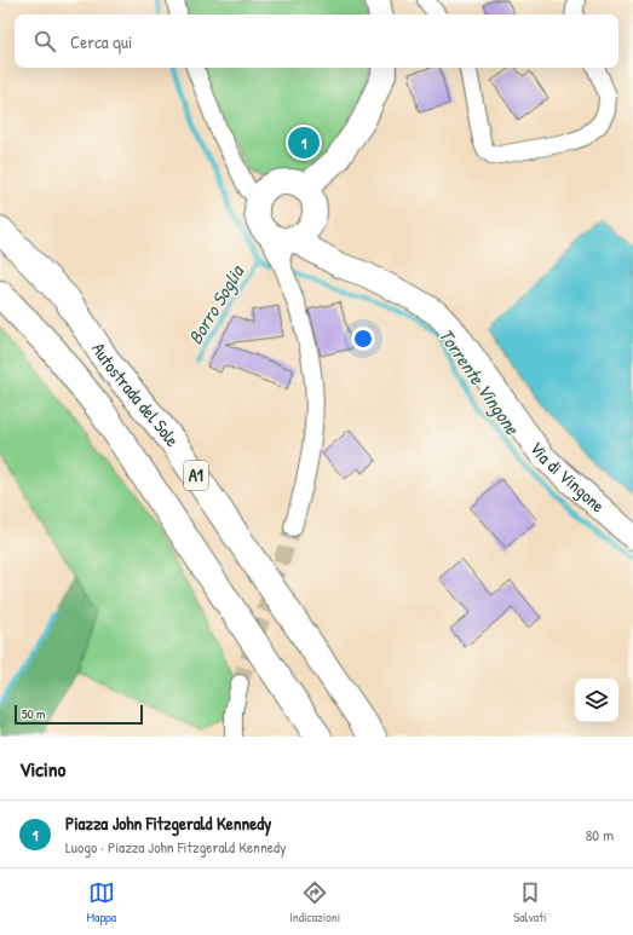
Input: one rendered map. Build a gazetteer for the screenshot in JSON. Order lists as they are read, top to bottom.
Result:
{
  "streets": {
    "highway": ["Autostrada del Sole", "A1"],
    "street": ["Via di Vingone"]
  },
  "water": ["Borro Soglia", "Torrente Vingone"],
  "scale_bar": "50 m",
  "page": {
    "search": "Cerca qui",
    "pins": "1",
    "scale": "50 m",
    "heading": "Vicino",
    "list": [
      {
        "mark": "1",
        "name": "Piazza John Fitzgerald Kennedy",
        "note": "Luogo · Piazza John Fitzgerald Kennedy",
        "value": "80 m"
      }
    ],
    "nav": ["Mappa", "Indicazioni", "Salvati"]
  }
}
